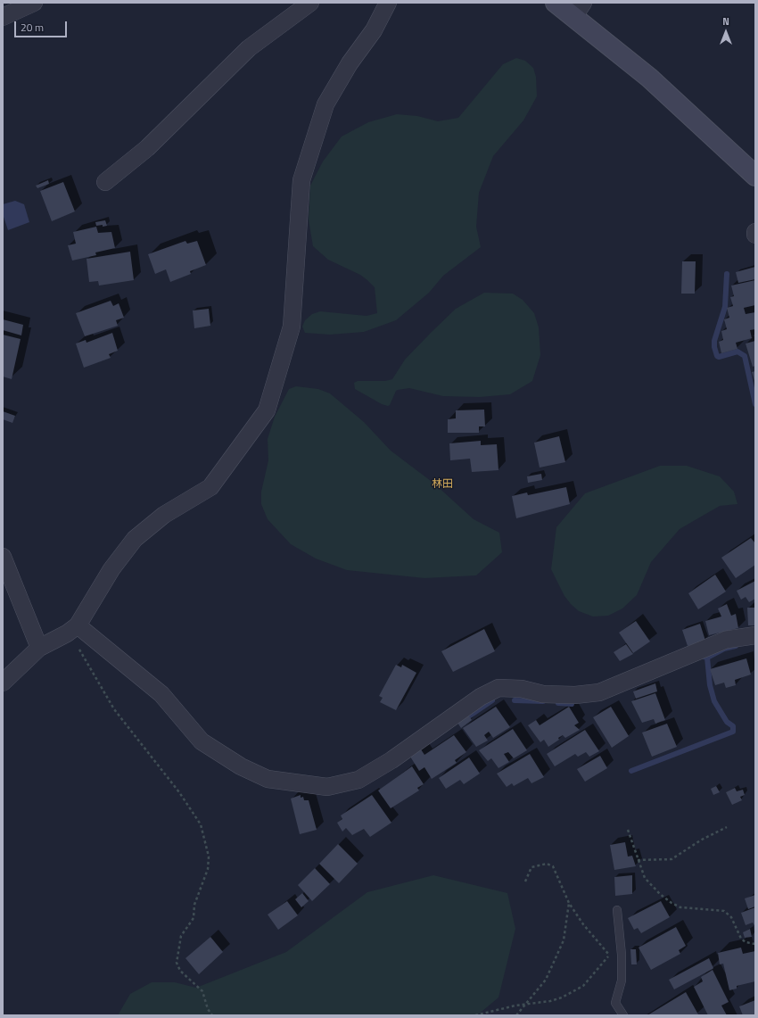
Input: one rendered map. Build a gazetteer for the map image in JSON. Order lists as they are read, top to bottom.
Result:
{
  "districts": ["林田"],
  "scale_bar": "20 m",
  "north": "top"
}
